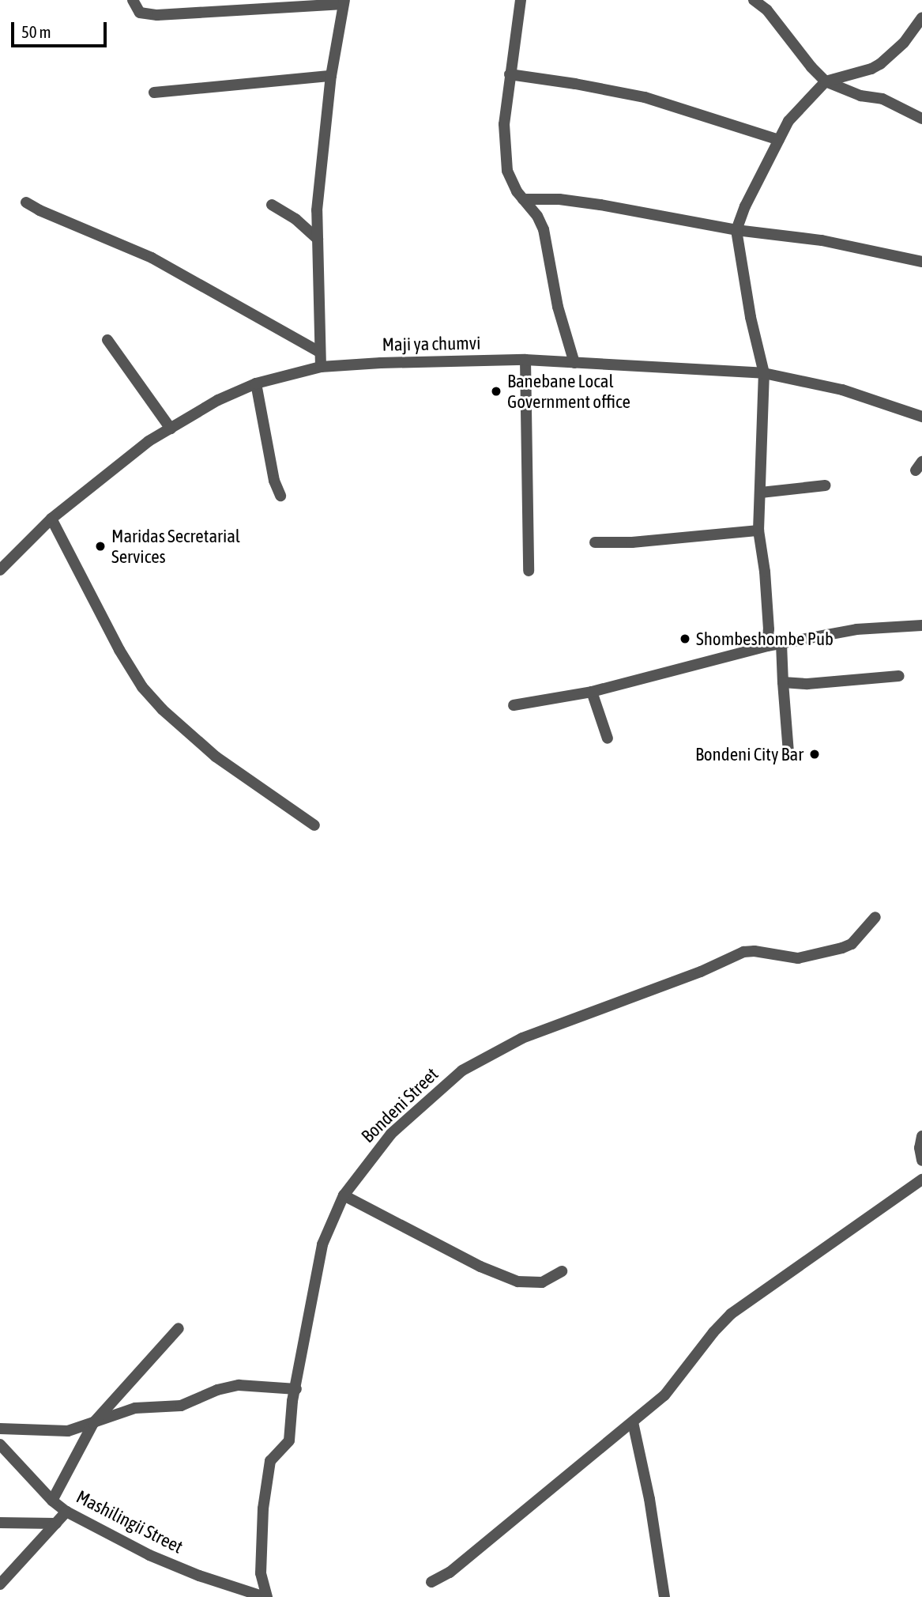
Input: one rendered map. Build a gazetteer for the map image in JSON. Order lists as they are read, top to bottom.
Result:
{
  "streets": {
    "street": ["Maji ya chumvi", "Bondeni Street", "Mashilingii Street"]
  },
  "crossings": [
    ["Bondeni Street", "Mashilingii Street"]
  ],
  "places": [
    "Banebane Local Government office",
    "Maridas Secretarial Services",
    "Shombeshombe Pub",
    "Bondeni City Bar"
  ],
  "scale_bar": "50 m"
}
